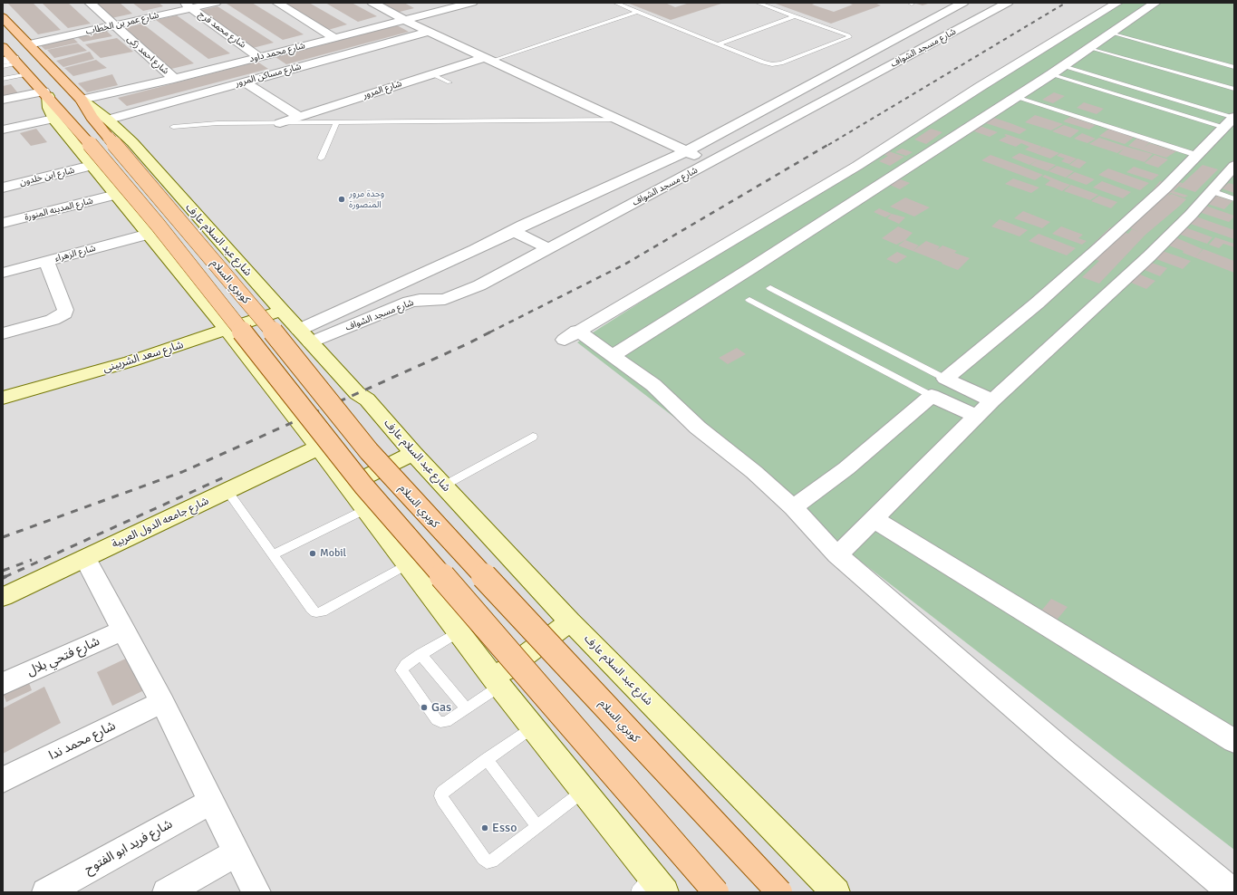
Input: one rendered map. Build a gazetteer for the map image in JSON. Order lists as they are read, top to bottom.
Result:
{
  "streets": {
    "main road": [
      "شارع عبد السلام عارف",
      "كوبري السلام",
      "شارع سعد الشربينى",
      "شارع جامعه الدول العربية"
    ],
    "street": [
      "شارع عمر بن الخطاب",
      "شارع محمد فرج",
      "شارع مسجد الشواف",
      "شارع محمد داود",
      "شارع احمد زكى",
      "شارع مساكن المرور",
      "شارع المرور",
      "شارع ابن خلدون",
      "شارع المدينه المنورة",
      "شارع الزهراء",
      "شارع فتحي بلال",
      "شارع محمد ندا",
      "شارع فريد ابو الفتوح"
    ]
  },
  "crossings": [
    ["شارع عمر بن الخطاب", "شارع محمد فرج"],
    ["شارع عمر بن الخطاب", "شارع احمد زكى"],
    ["شارع عمر بن الخطاب", "شارع عبد السلام عارف"],
    ["شارع محمد فرج", "شارع محمد داود"],
    ["شارع محمد فرج", "شارع مساكن المرور"],
    ["شارع مسجد الشواف", "شارع عبد السلام عارف"],
    ["شارع محمد داود", "شارع احمد زكى"],
    ["شارع محمد داود", "شارع عبد السلام عارف"],
    ["شارع مساكن المرور", "شارع ابن خلدون"],
    ["شارع مساكن المرور", "شارع عبد السلام عارف"],
    ["شارع مساكن المرور", "كوبري السلام"],
    ["شارع ابن خلدون", "شارع عبد السلام عارف"],
    ["شارع ابن خلدون", "كوبري السلام"],
    ["شارع المدينه المنورة", "شارع عبد السلام عارف"],
    ["شارع عبد السلام عارف", "شارع الزهراء"],
    ["شارع عبد السلام عارف", "كوبري السلام"],
    ["شارع عبد السلام عارف", "شارع سعد الشربينى"],
    ["شارع عبد السلام عارف", "شارع جامعه الدول العربية"]
  ],
  "places": [
    "وحدة مرور المنصورة",
    "Mobil",
    "Gas",
    "Esso"
  ]
}
